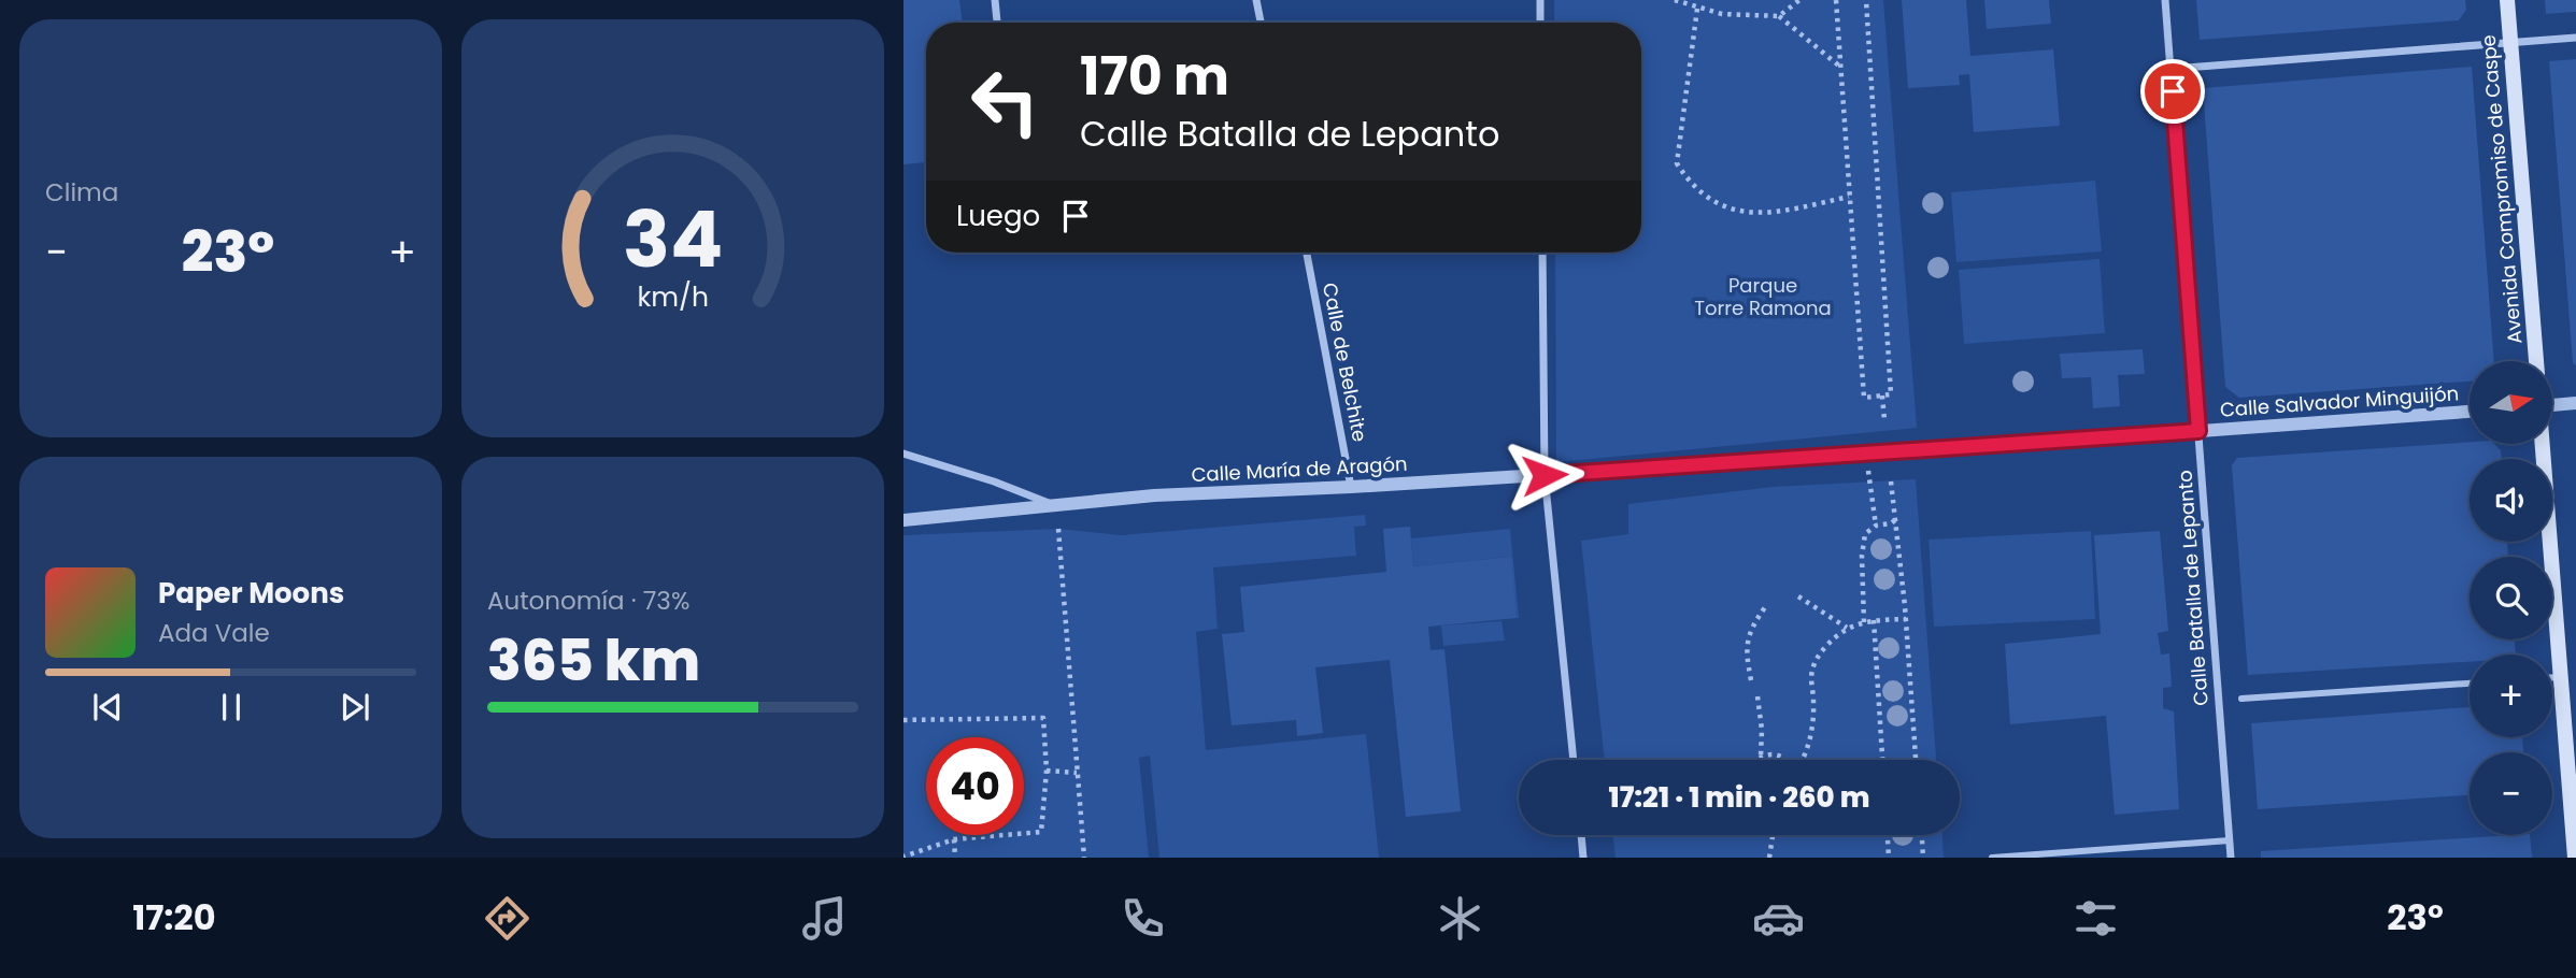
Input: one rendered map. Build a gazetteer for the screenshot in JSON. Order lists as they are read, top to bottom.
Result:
{
  "streets": {
    "main road": ["Avenida Compromiso de Caspe"],
    "street": [
      "Calle de Belchite",
      "Calle Salvador Minguijón",
      "Calle María de Aragón",
      "Calle Batalla de Lepanto"
    ]
  },
  "crossings": [
    ["Calle de Belchite", "Calle María de Aragón"],
    ["Calle Salvador Minguijón", "Calle María de Aragón"],
    ["Calle Salvador Minguijón", "Calle Batalla de Lepanto"]
  ],
  "parks": ["Parque Torre Ramona"],
  "north": "right",
  "page": {
    "tile": [
      "Clima",
      ["Autonomía · 73%", "365 km"]
    ],
    "turn": ["170 m", "Calle Batalla de Lepanto"],
    "then": "Luego",
    "heat": ["−", "23°", "+"],
    "map_buttons": ["+", "−"],
    "song": ["Paper Moons", "Ada Vale"],
    "limit": "40",
    "trip": "17:21 · 1 min · 260 m",
    "tabs": ["17:20", "23°"],
    "gauge": ["34", "km/h"]
  }
}
